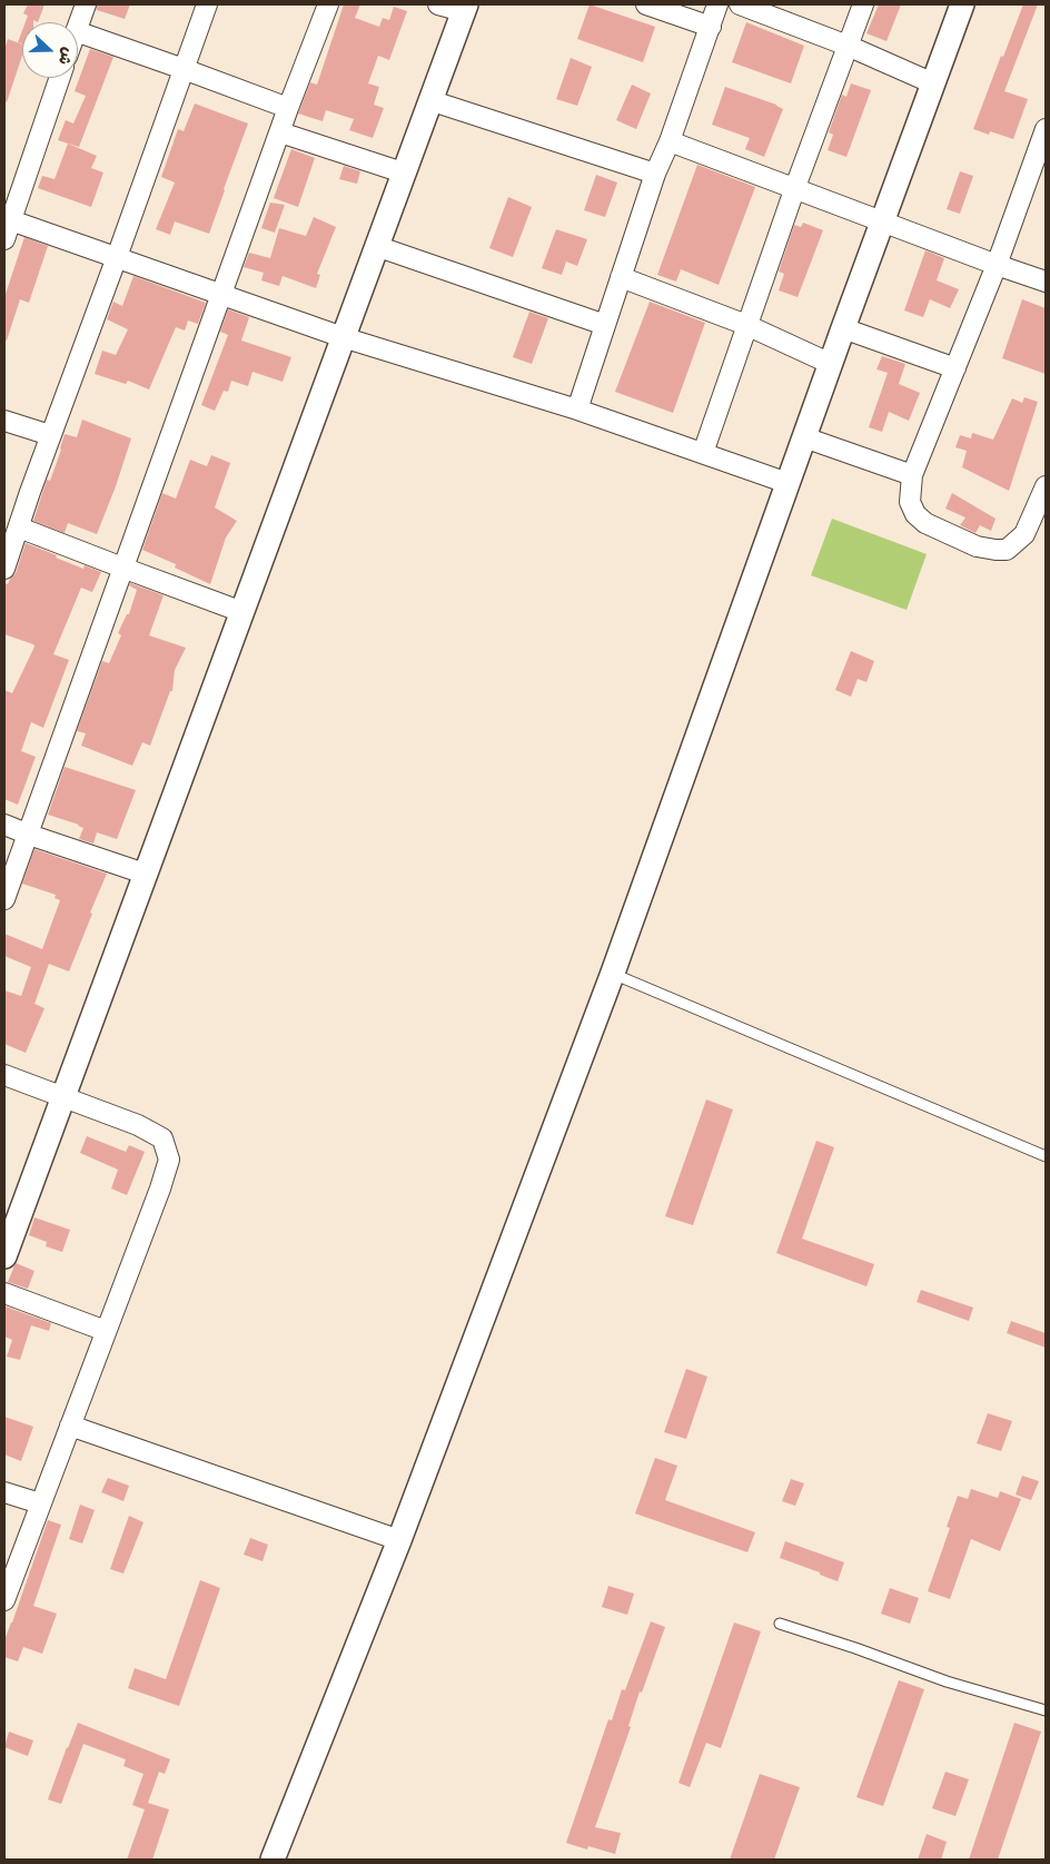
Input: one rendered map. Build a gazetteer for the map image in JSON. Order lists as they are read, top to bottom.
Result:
{
  "north": "right"
}
